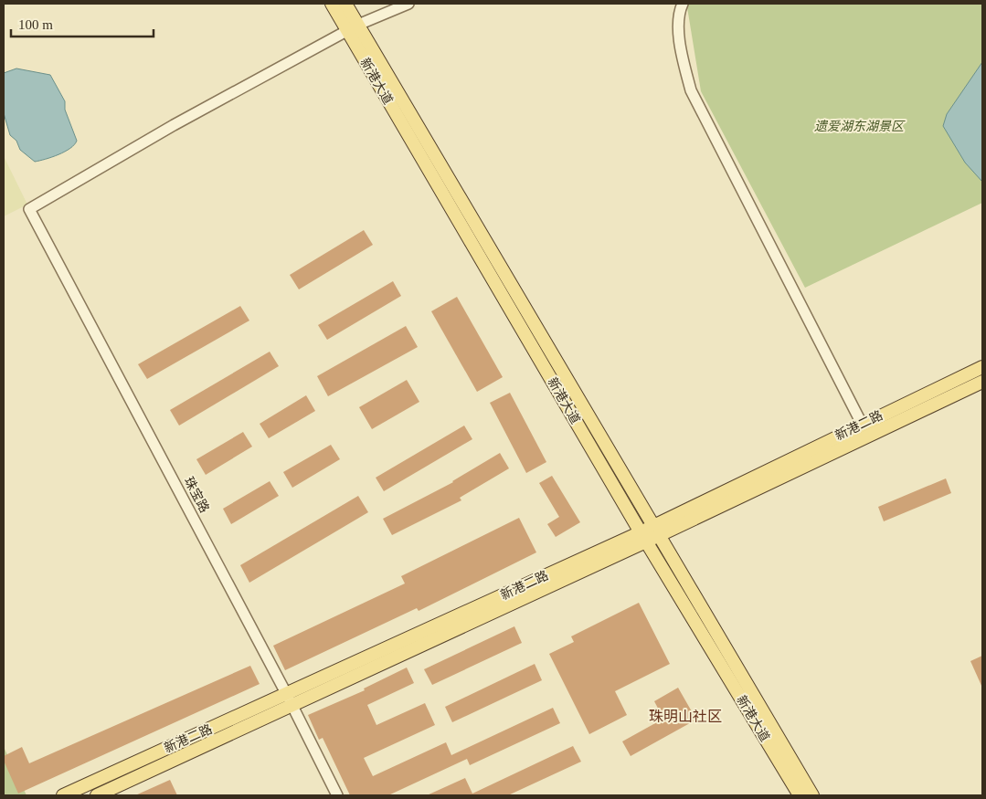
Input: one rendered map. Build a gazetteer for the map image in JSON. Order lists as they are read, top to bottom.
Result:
{
  "streets": {
    "main road": ["新港大道", "新港二路"],
    "street": ["珠宝路"]
  },
  "crossings": [
    ["新港大道", "新港二路"],
    ["新港大道", "珠宝路"],
    ["新港二路", "珠宝路"]
  ],
  "districts": ["珠明山社区"],
  "parks": ["遗爱湖东湖景区"],
  "scale_bar": "100 m"
}
